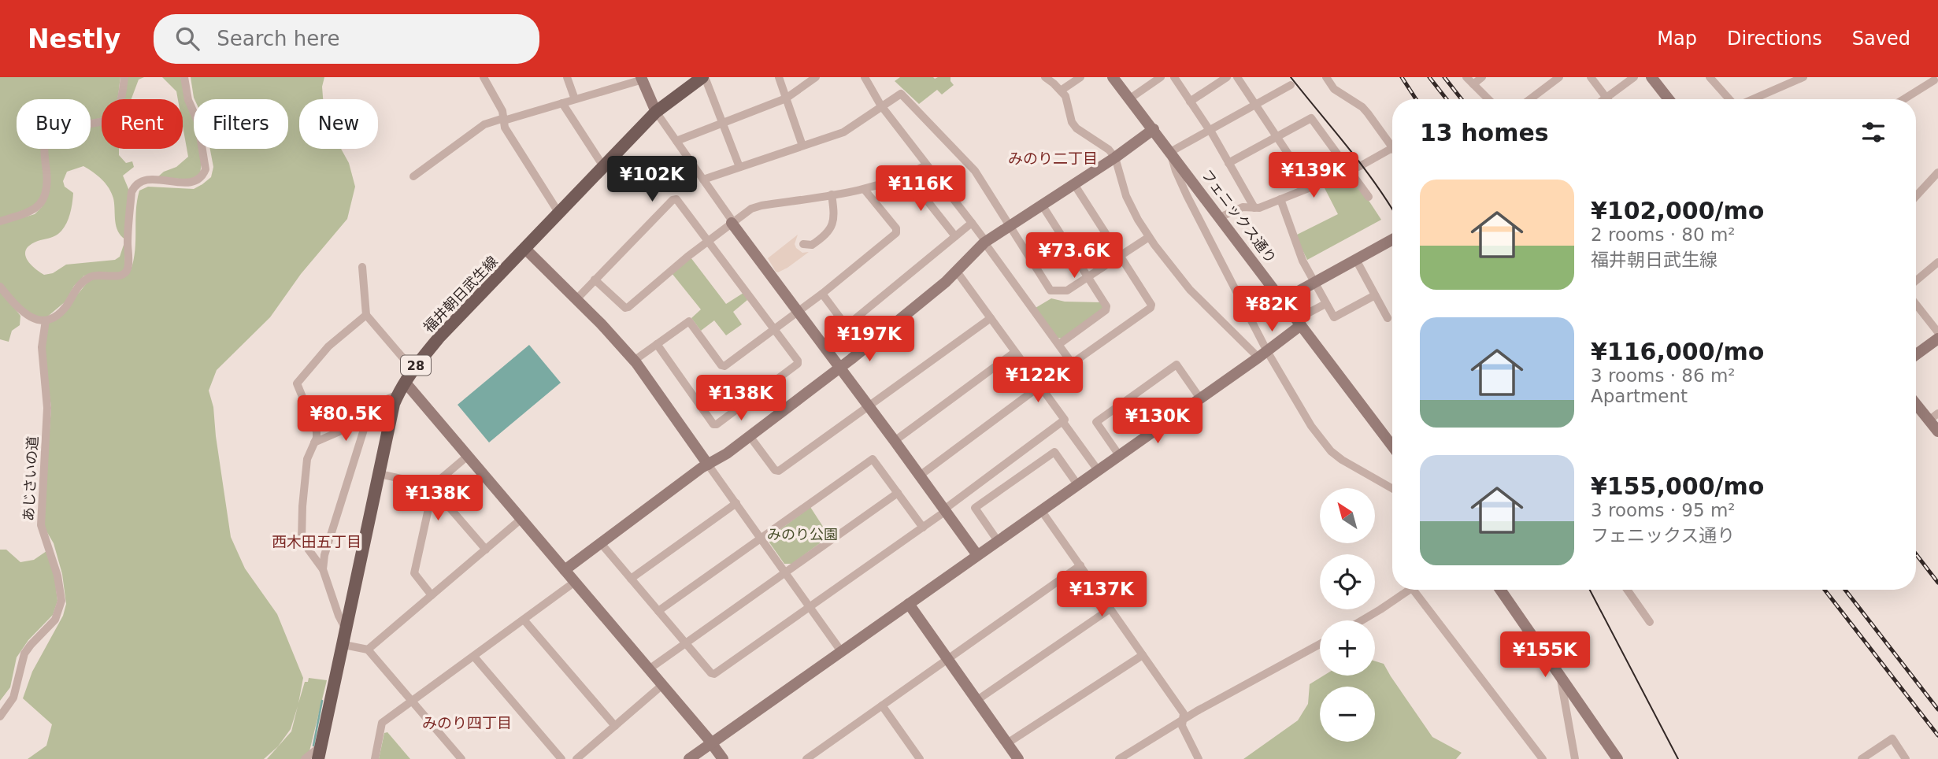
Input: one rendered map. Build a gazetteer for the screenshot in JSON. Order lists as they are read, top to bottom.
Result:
{
  "streets": {
    "main road": ["福井朝日武生線", "28"],
    "street": ["フェニックス通り", "あじさいの道"]
  },
  "districts": ["みのり二丁目", "西木田五丁目", "みのり四丁目"],
  "parks": ["みのり公園"],
  "north": "top left",
  "page": {
    "header": "Nestly",
    "search": "Search here",
    "nav": ["Map", "Directions", "Saved"],
    "chip": [
      "Buy",
      "Rent",
      "Filters",
      "New"
    ],
    "heading": "13 homes",
    "price": [
      "¥139K",
      "¥102K",
      "¥116K",
      "¥73.6K",
      "¥82K",
      "¥197K",
      "¥122K",
      "¥138K",
      "¥80.5K",
      "¥130K",
      "¥138K",
      "¥137K",
      "¥155K"
    ],
    "list": [
      {
        "name": "¥102,000/mo",
        "note": "2 rooms · 80 m² · 福井朝日武生線"
      },
      {
        "name": "¥116,000/mo",
        "note": "3 rooms · 86 m² · Apartment"
      },
      {
        "name": "¥155,000/mo",
        "note": "3 rooms · 95 m² · フェニックス通り"
      }
    ],
    "map_buttons": ["+", "−"]
  }
}
